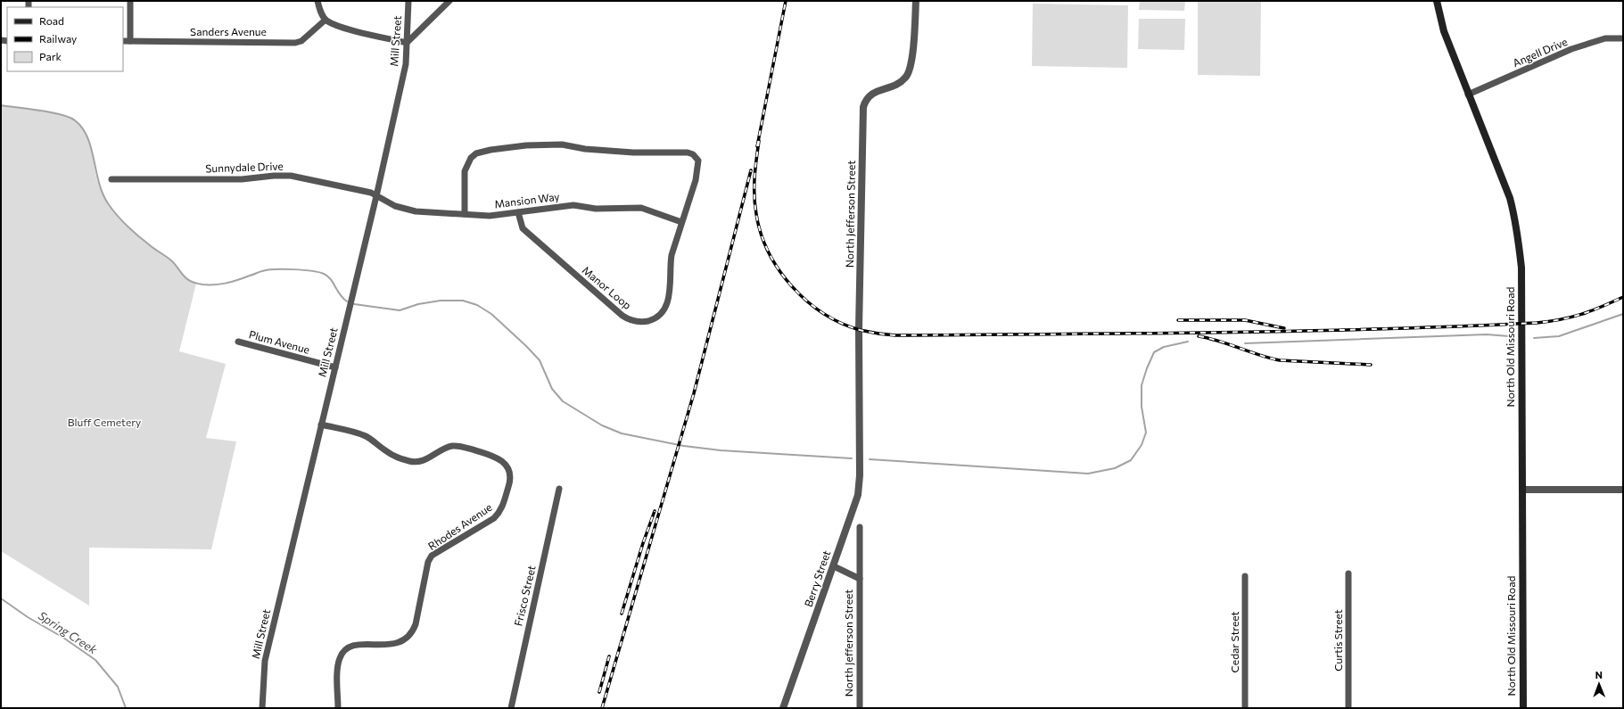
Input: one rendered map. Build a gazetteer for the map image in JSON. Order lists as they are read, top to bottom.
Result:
{
  "streets": {
    "main road": ["North Old Missouri Road"],
    "street": [
      "Sanders Avenue",
      "Mill Street",
      "Angell Drive",
      "Sunnydale Drive",
      "Mansion Way",
      "North Jefferson Street",
      "Manor Loop",
      "Plum Avenue",
      "Rhodes Avenue",
      "Berry Street",
      "Frisco Street",
      "Curtis Street",
      "Cedar Street"
    ]
  },
  "crossings": [
    ["Mill Street", "Sunnydale Drive"],
    ["Mill Street", "Mansion Way"],
    ["Mill Street", "Plum Avenue"],
    ["Mill Street", "Rhodes Avenue"],
    ["Angell Drive", "North Old Missouri Road"],
    ["Sunnydale Drive", "Mansion Way"],
    ["Mansion Way", "Manor Loop"],
    ["North Jefferson Street", "Berry Street"]
  ],
  "water": ["Spring Creek"],
  "parks": ["Bluff Cemetery"],
  "legend": ["Road", "Railway", "Park"],
  "north": "top"
}
